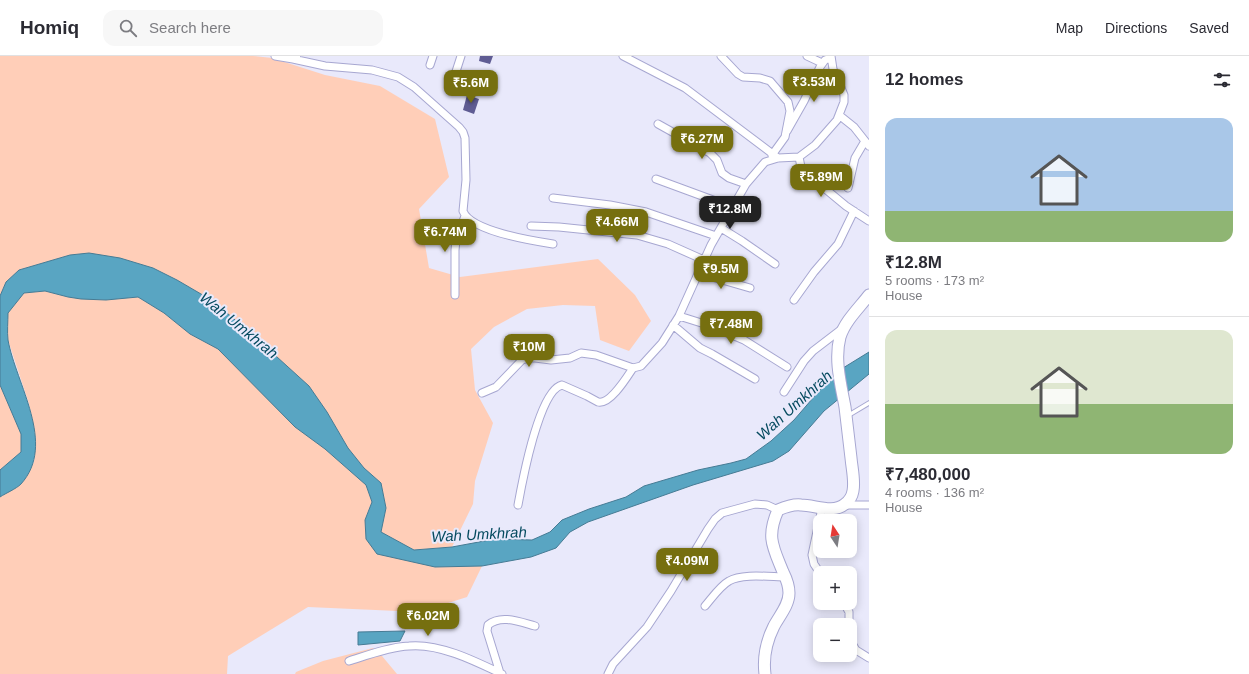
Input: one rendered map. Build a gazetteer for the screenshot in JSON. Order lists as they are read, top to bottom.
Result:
{
  "water": ["Wah Umkhrah"],
  "north": "top",
  "page": {
    "header": "Homiq",
    "search": "Search here",
    "nav": ["Map", "Directions", "Saved"],
    "heading": "12 homes",
    "price": [
      "₹3.53M",
      "₹5.6M",
      "₹6.27M",
      "₹5.89M",
      "₹12.8M",
      "₹4.66M",
      "₹6.74M",
      "₹9.5M",
      "₹7.48M",
      "₹10M",
      "₹4.09M",
      "₹6.02M"
    ],
    "list": [
      {
        "name": "₹12.8M",
        "note": "5 rooms · 173 m² · House"
      },
      {
        "name": "₹7,480,000",
        "note": "4 rooms · 136 m² · House"
      }
    ],
    "map_buttons": ["+", "−"]
  }
}
